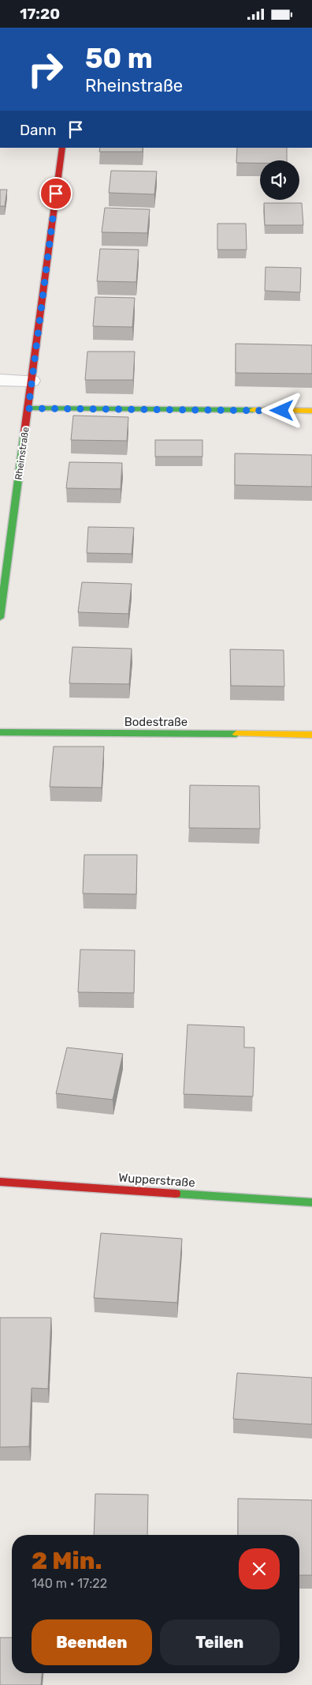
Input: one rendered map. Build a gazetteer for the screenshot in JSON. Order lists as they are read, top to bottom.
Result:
{
  "streets": {
    "street": ["Rheinstraße", "Bodestraße", "Wupperstraße"]
  },
  "page": {
    "status": "17:20",
    "turn": ["50 m", "Rheinstraße"],
    "then": "Dann",
    "heading": ["2 Min.", "140 m · 17:22"],
    "buttons": ["Beenden", "Teilen"]
  }
}
